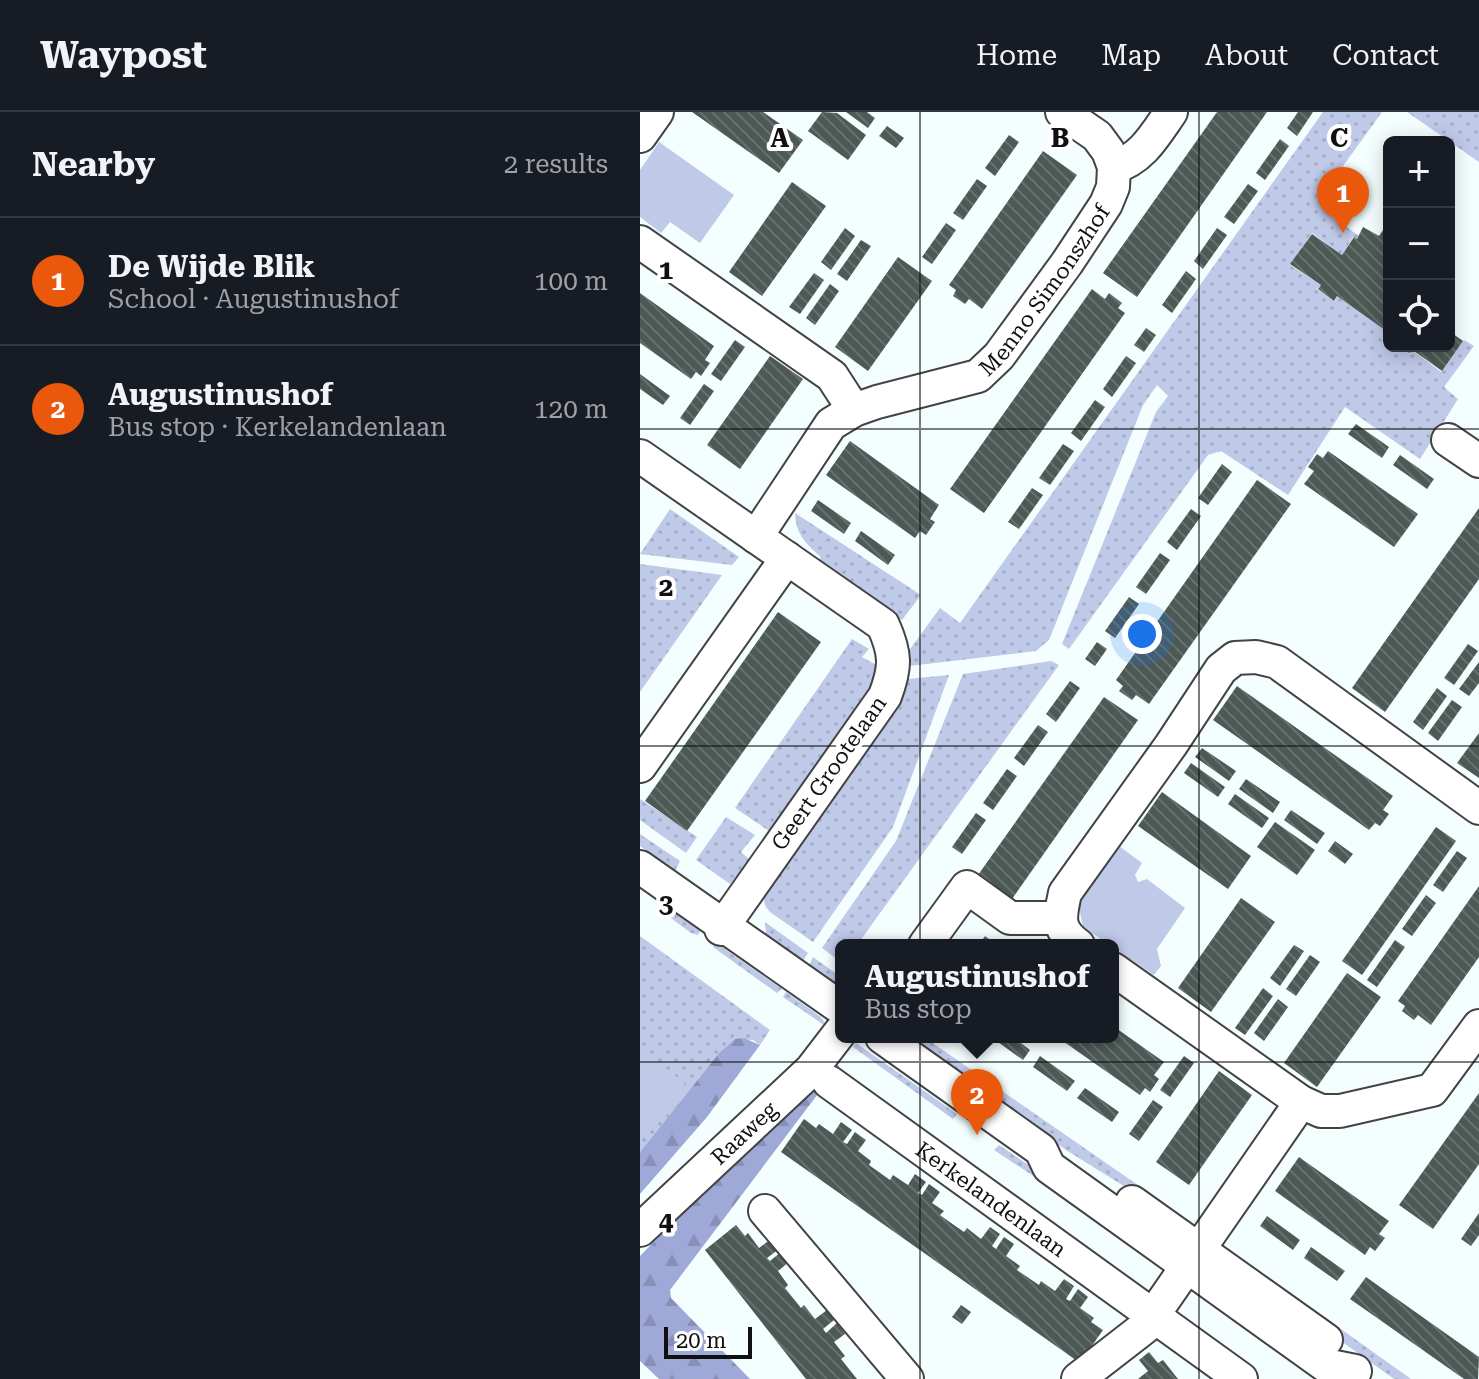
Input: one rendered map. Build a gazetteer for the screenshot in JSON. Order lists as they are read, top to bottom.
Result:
{
  "streets": {
    "street": [
      "Menno Simonszhof",
      "Geert Grootelaan",
      "Raaweg",
      "Kerkelandenlaan"
    ]
  },
  "crossings": [
    ["Menno Simonszhof", "Geert Grootelaan"]
  ],
  "scale_bar": "20 m",
  "page": {
    "header": "Waypost",
    "nav": [
      "Home",
      "Map",
      "About",
      "Contact"
    ],
    "heading": ["Nearby", "2 results"],
    "map_buttons": ["+", "−"],
    "pins": ["1", "2"],
    "list": [
      {
        "mark": "1",
        "name": "De Wijde Blik",
        "note": "School · Augustinushof",
        "value": "100 m"
      },
      {
        "mark": "2",
        "name": "Augustinushof",
        "note": "Bus stop · Kerkelandenlaan",
        "value": "120 m"
      }
    ],
    "popup": ["Augustinushof", "Bus stop"],
    "scale": "20 m"
  },
  "grid": {
    "columns": ["A", "B", "C"],
    "rows": [
      "1",
      "2",
      "3",
      "4"
    ]
  }
}
